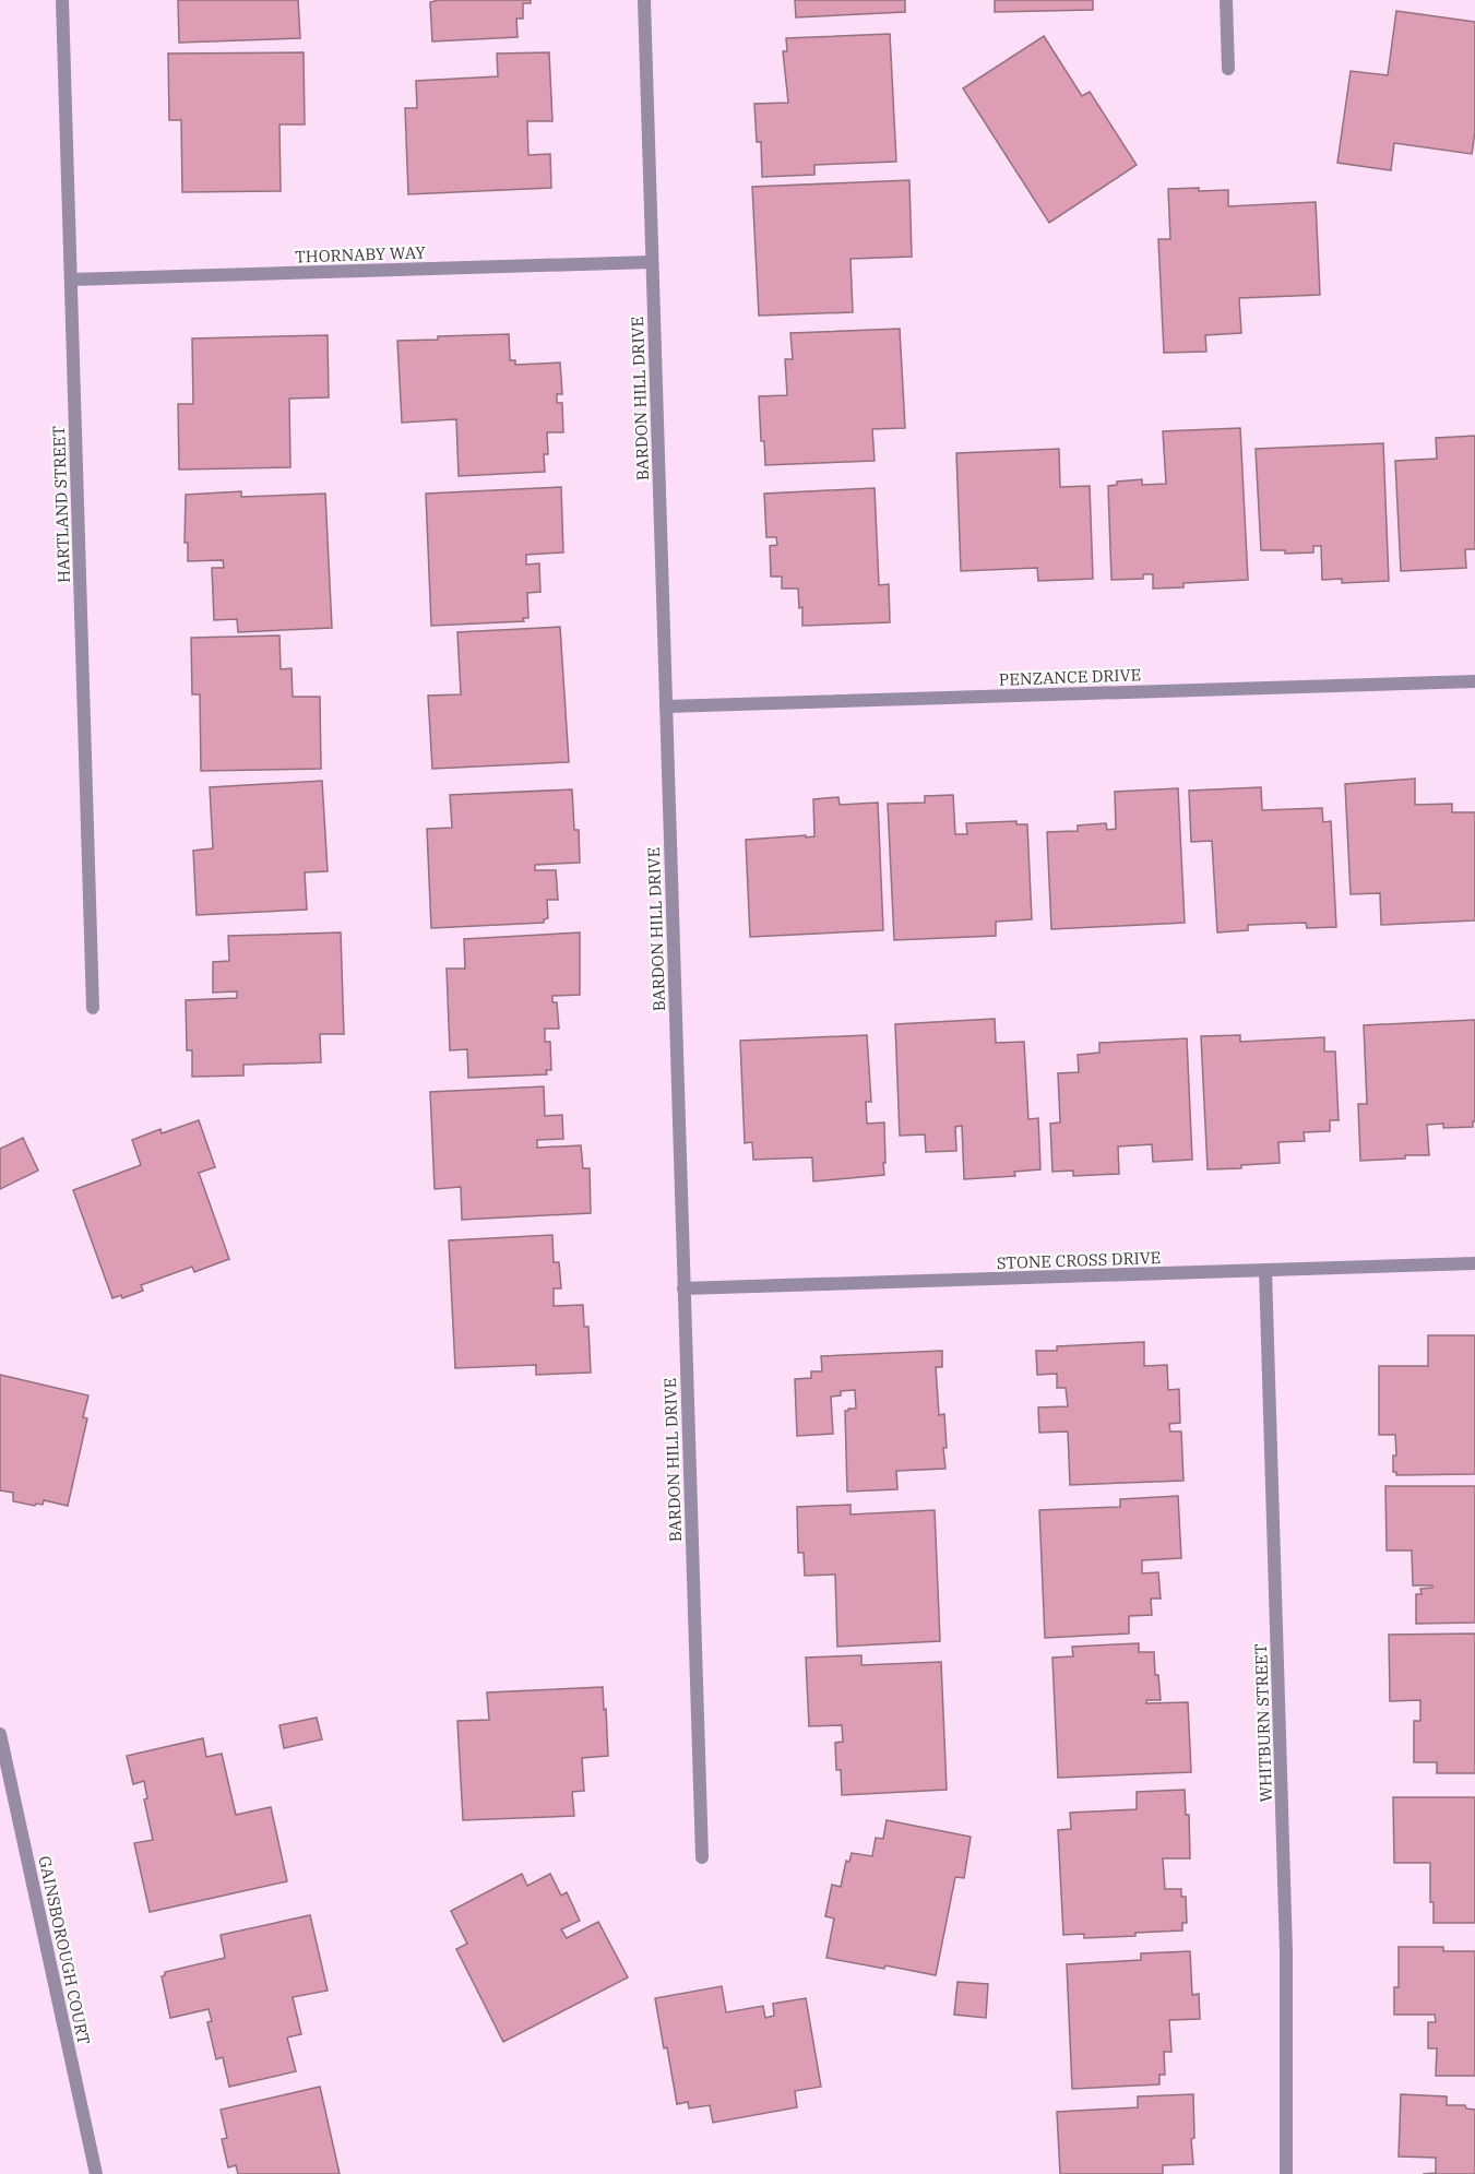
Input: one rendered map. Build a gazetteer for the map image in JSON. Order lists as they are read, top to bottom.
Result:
{
  "streets": {
    "street": [
      "THORNABY WAY",
      "BARDON HILL DRIVE",
      "HARTLAND STREET",
      "PENZANCE DRIVE",
      "STONE CROSS DRIVE",
      "WHITBURN STREET",
      "GAINSBOROUGH COURT"
    ]
  },
  "crossings": [
    ["THORNABY WAY", "BARDON HILL DRIVE"],
    ["THORNABY WAY", "HARTLAND STREET"],
    ["BARDON HILL DRIVE", "PENZANCE DRIVE"],
    ["BARDON HILL DRIVE", "STONE CROSS DRIVE"],
    ["STONE CROSS DRIVE", "WHITBURN STREET"]
  ]
}
